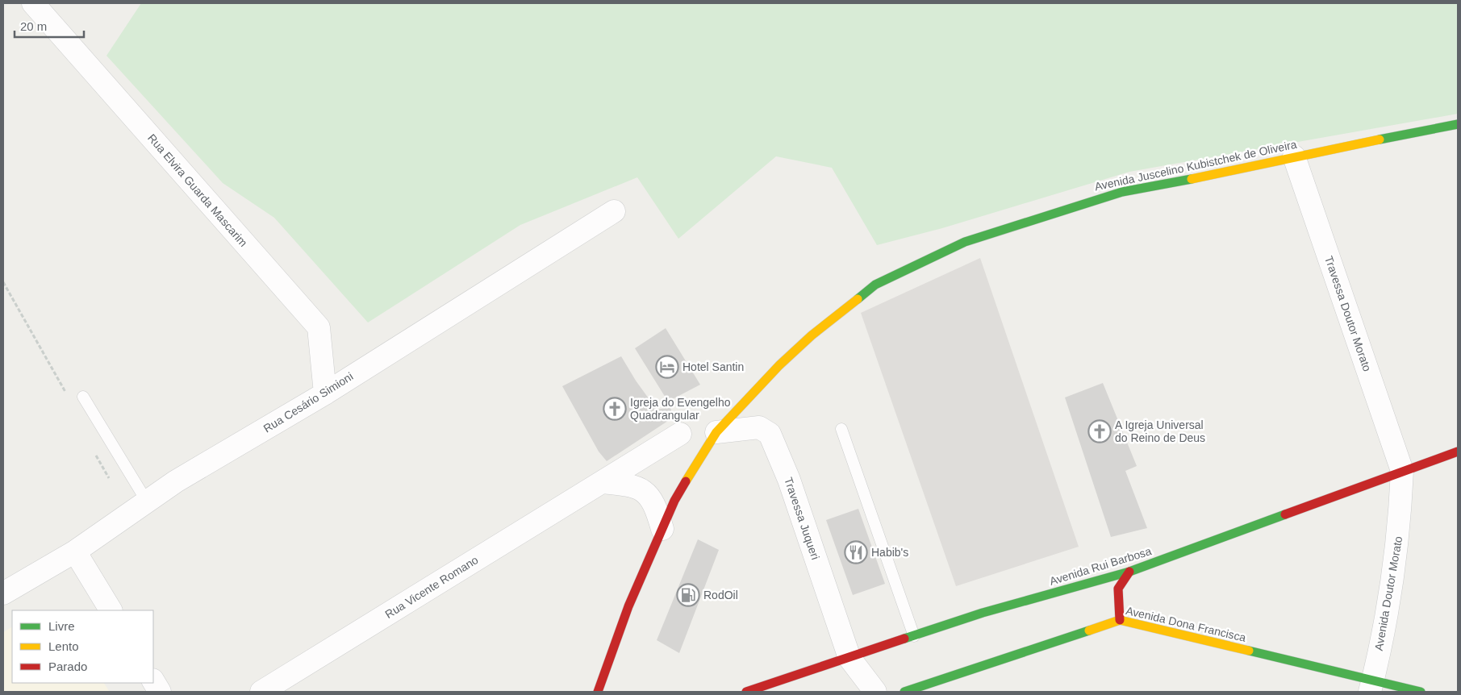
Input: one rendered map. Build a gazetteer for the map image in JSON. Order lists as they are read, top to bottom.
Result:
{
  "streets": {
    "main road": ["Avenida Juscelino Kubistchek de Oliveira", "Avenida Rui Barbosa", "Avenida Dona Francisca"],
    "street": [
      "Rua Elvira Guarda Mascarim",
      "Travessa Doutor Morato",
      "Rua Cesário Simioni",
      "Travessa Juqueri",
      "Rua Vicente Romano",
      "Avenida Doutor Morato"
    ]
  },
  "crossings": [
    ["Avenida Juscelino Kubistchek de Oliveira", "Travessa Doutor Morato"],
    ["Avenida Juscelino Kubistchek de Oliveira", "Travessa Juqueri"],
    ["Rua Elvira Guarda Mascarim", "Rua Cesário Simioni"],
    ["Travessa Doutor Morato", "Avenida Rui Barbosa"],
    ["Travessa Doutor Morato", "Avenida Doutor Morato"],
    ["Travessa Juqueri", "Avenida Rui Barbosa"],
    ["Avenida Rui Barbosa", "Avenida Doutor Morato"],
    ["Avenida Doutor Morato", "Avenida Dona Francisca"]
  ],
  "places": {
    "hotel": ["Hotel Santin"],
    "church": ["Igreja do Evengelho Quadrangular", "A Igreja Universal do Reino de Deus"],
    "restaurant": ["Habib's"],
    "fuel station": ["RodOil"]
  },
  "legend": ["Livre", "Lento", "Parado"],
  "scale_bar": "20 m"
}
